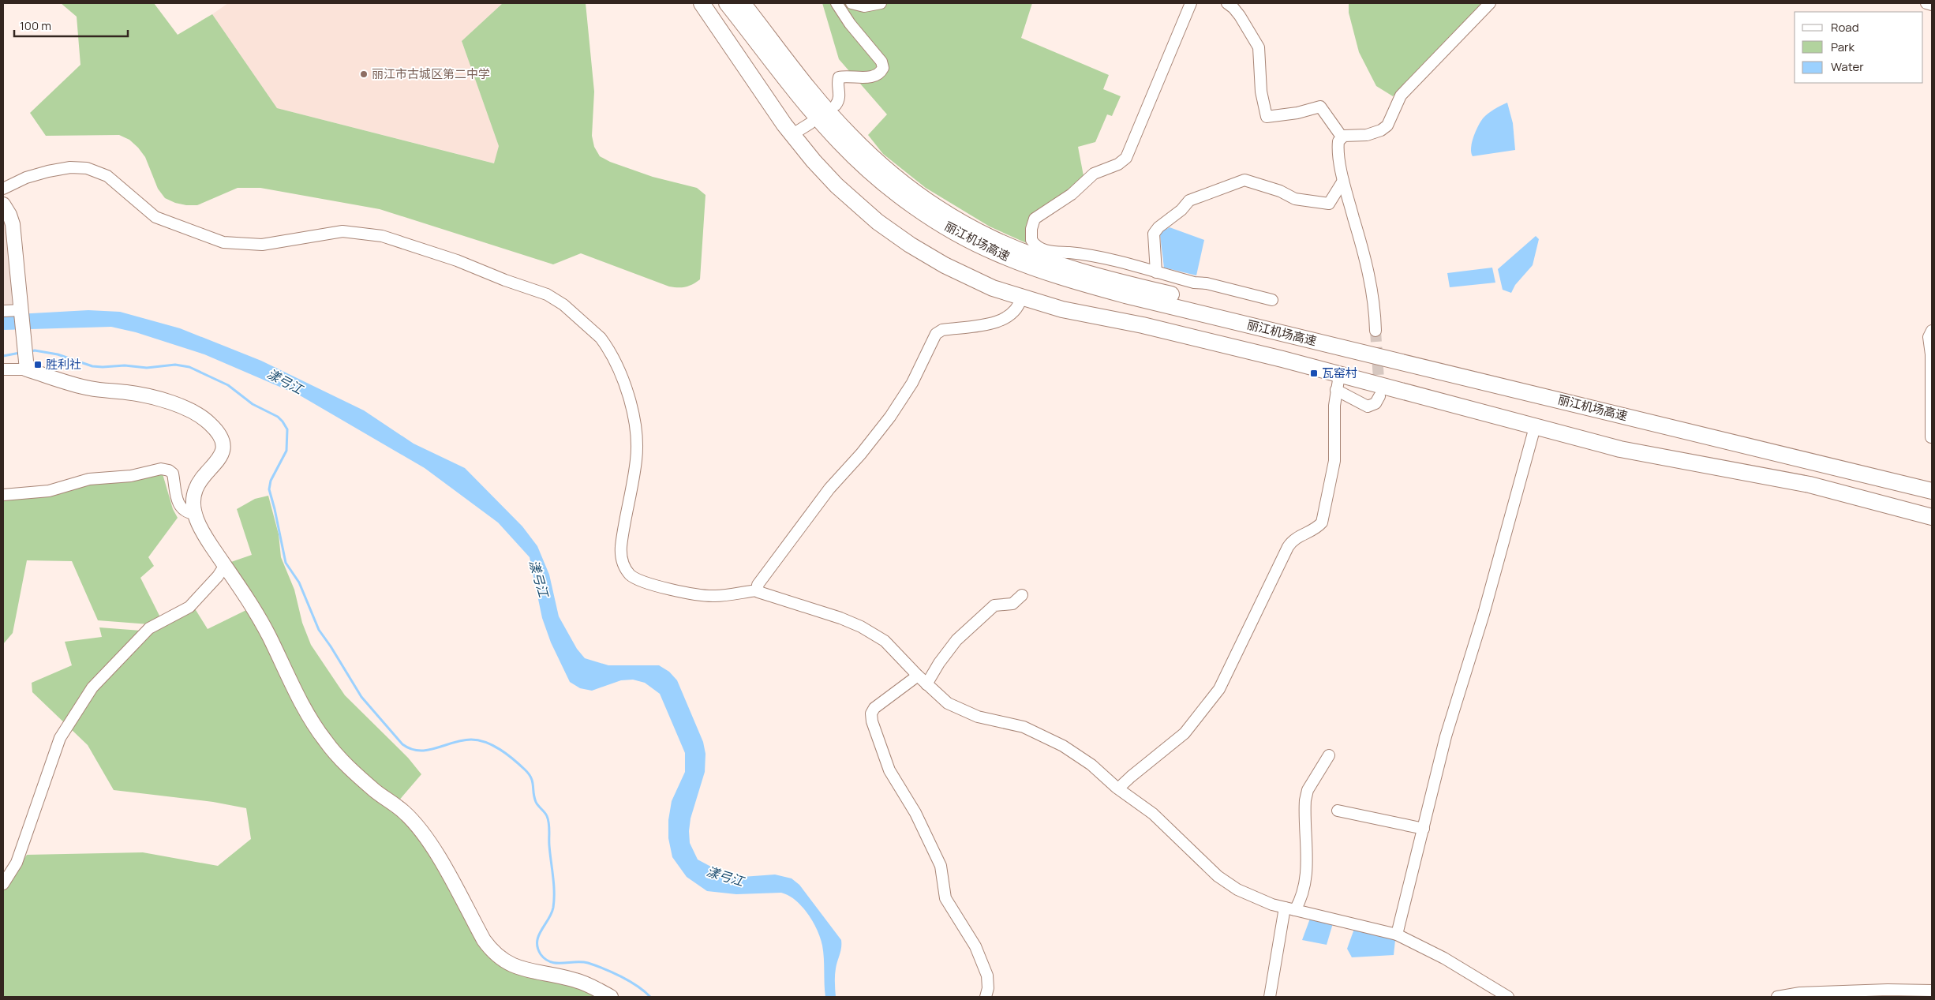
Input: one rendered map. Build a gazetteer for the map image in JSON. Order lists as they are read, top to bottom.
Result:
{
  "streets": {
    "highway": ["丽江机场高速"]
  },
  "water": ["漾弓江"],
  "places": {
    "other": ["丽江市古城区第二中学"],
    "transit": ["胜利社", "瓦窑村"]
  },
  "legend": ["Road", "Park", "Water"],
  "scale_bar": "100 m"
}
